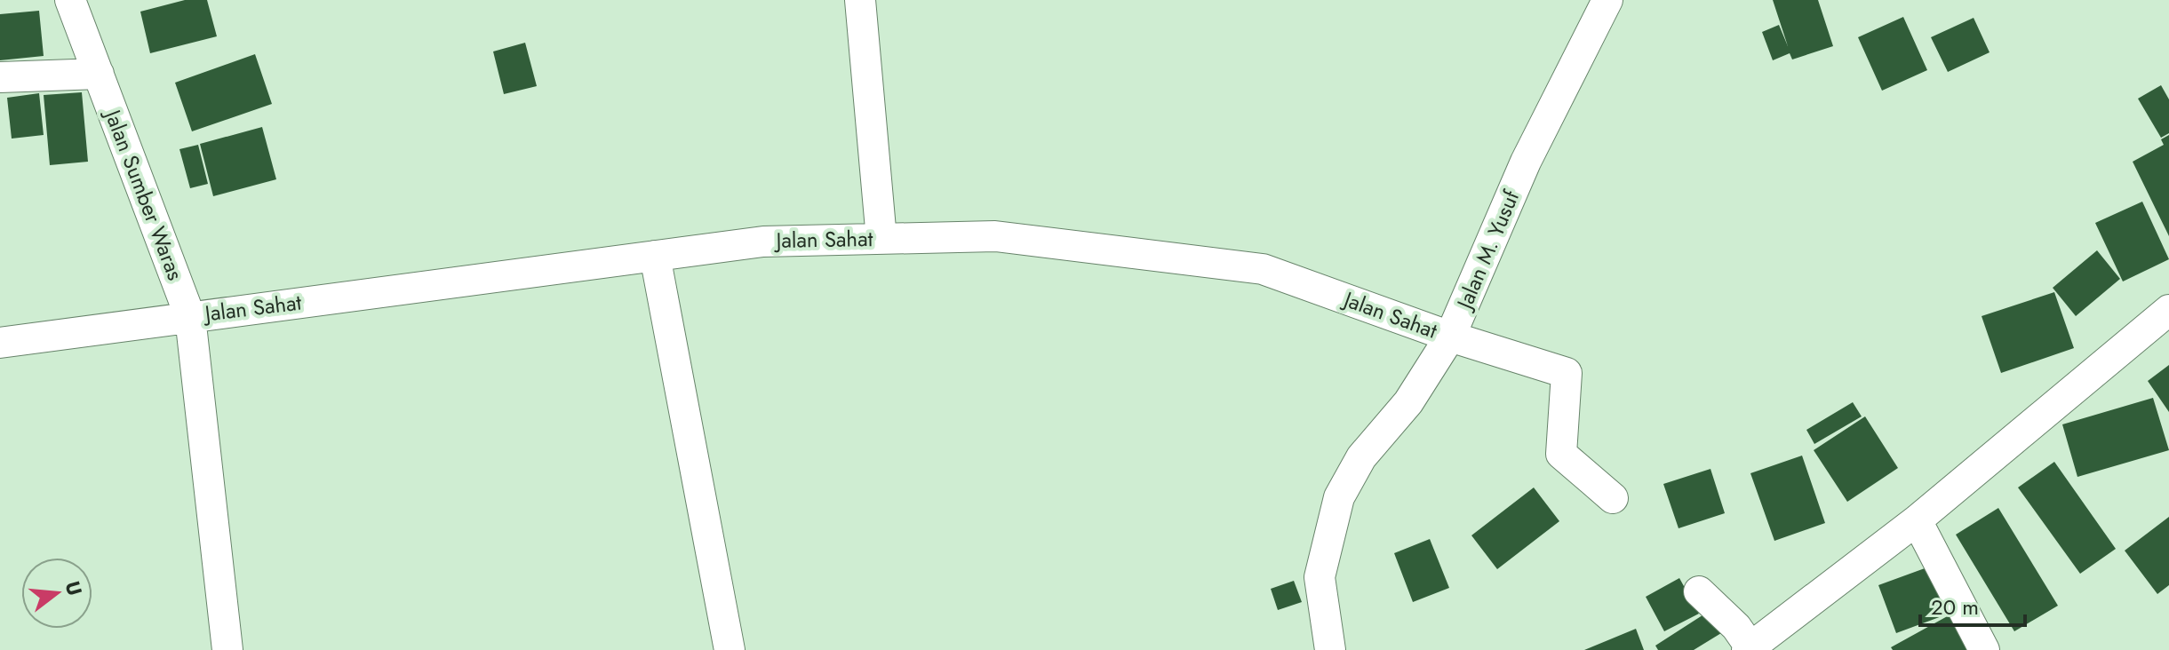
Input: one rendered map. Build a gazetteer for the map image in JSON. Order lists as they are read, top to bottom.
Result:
{
  "streets": {
    "street": ["Jalan Sumber Waras", "Jalan Sahat", "Jalan M. Yusuf"]
  },
  "crossings": [
    ["Jalan Sumber Waras", "Jalan Sahat"],
    ["Jalan Sahat", "Jalan M. Yusuf"]
  ],
  "scale_bar": "20 m",
  "north": "right"
}
